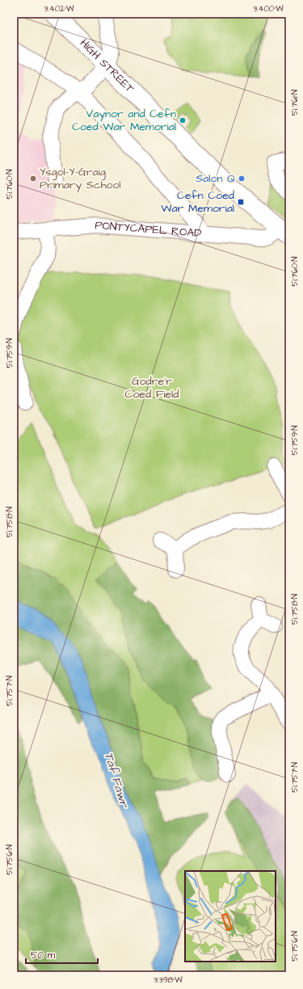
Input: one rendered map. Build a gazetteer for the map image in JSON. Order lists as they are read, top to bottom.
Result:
{
  "streets": {
    "main road": ["HIGH STREET"],
    "street": ["PONTYCAPEL ROAD"]
  },
  "crossings": [
    ["HIGH STREET", "PONTYCAPEL ROAD"]
  ],
  "water": ["Taf Fawr"],
  "parks": ["Godre'r Coed Field"],
  "places": {
    "other": ["Vaynor and Cefn Coed War Memorial", "Ysgol-Y-Graig Primary School", "Salon Q"],
    "transit": ["Cefn Coed War Memorial"]
  },
  "scale_bar": "50 m",
  "coordinates": [
    "3.402°W",
    "3.400°W",
    "51.761°N",
    "51.760°N",
    "51.759°N",
    "51.758°N",
    "51.757°N",
    "51.756°N",
    "3.398°W"
  ]
}
